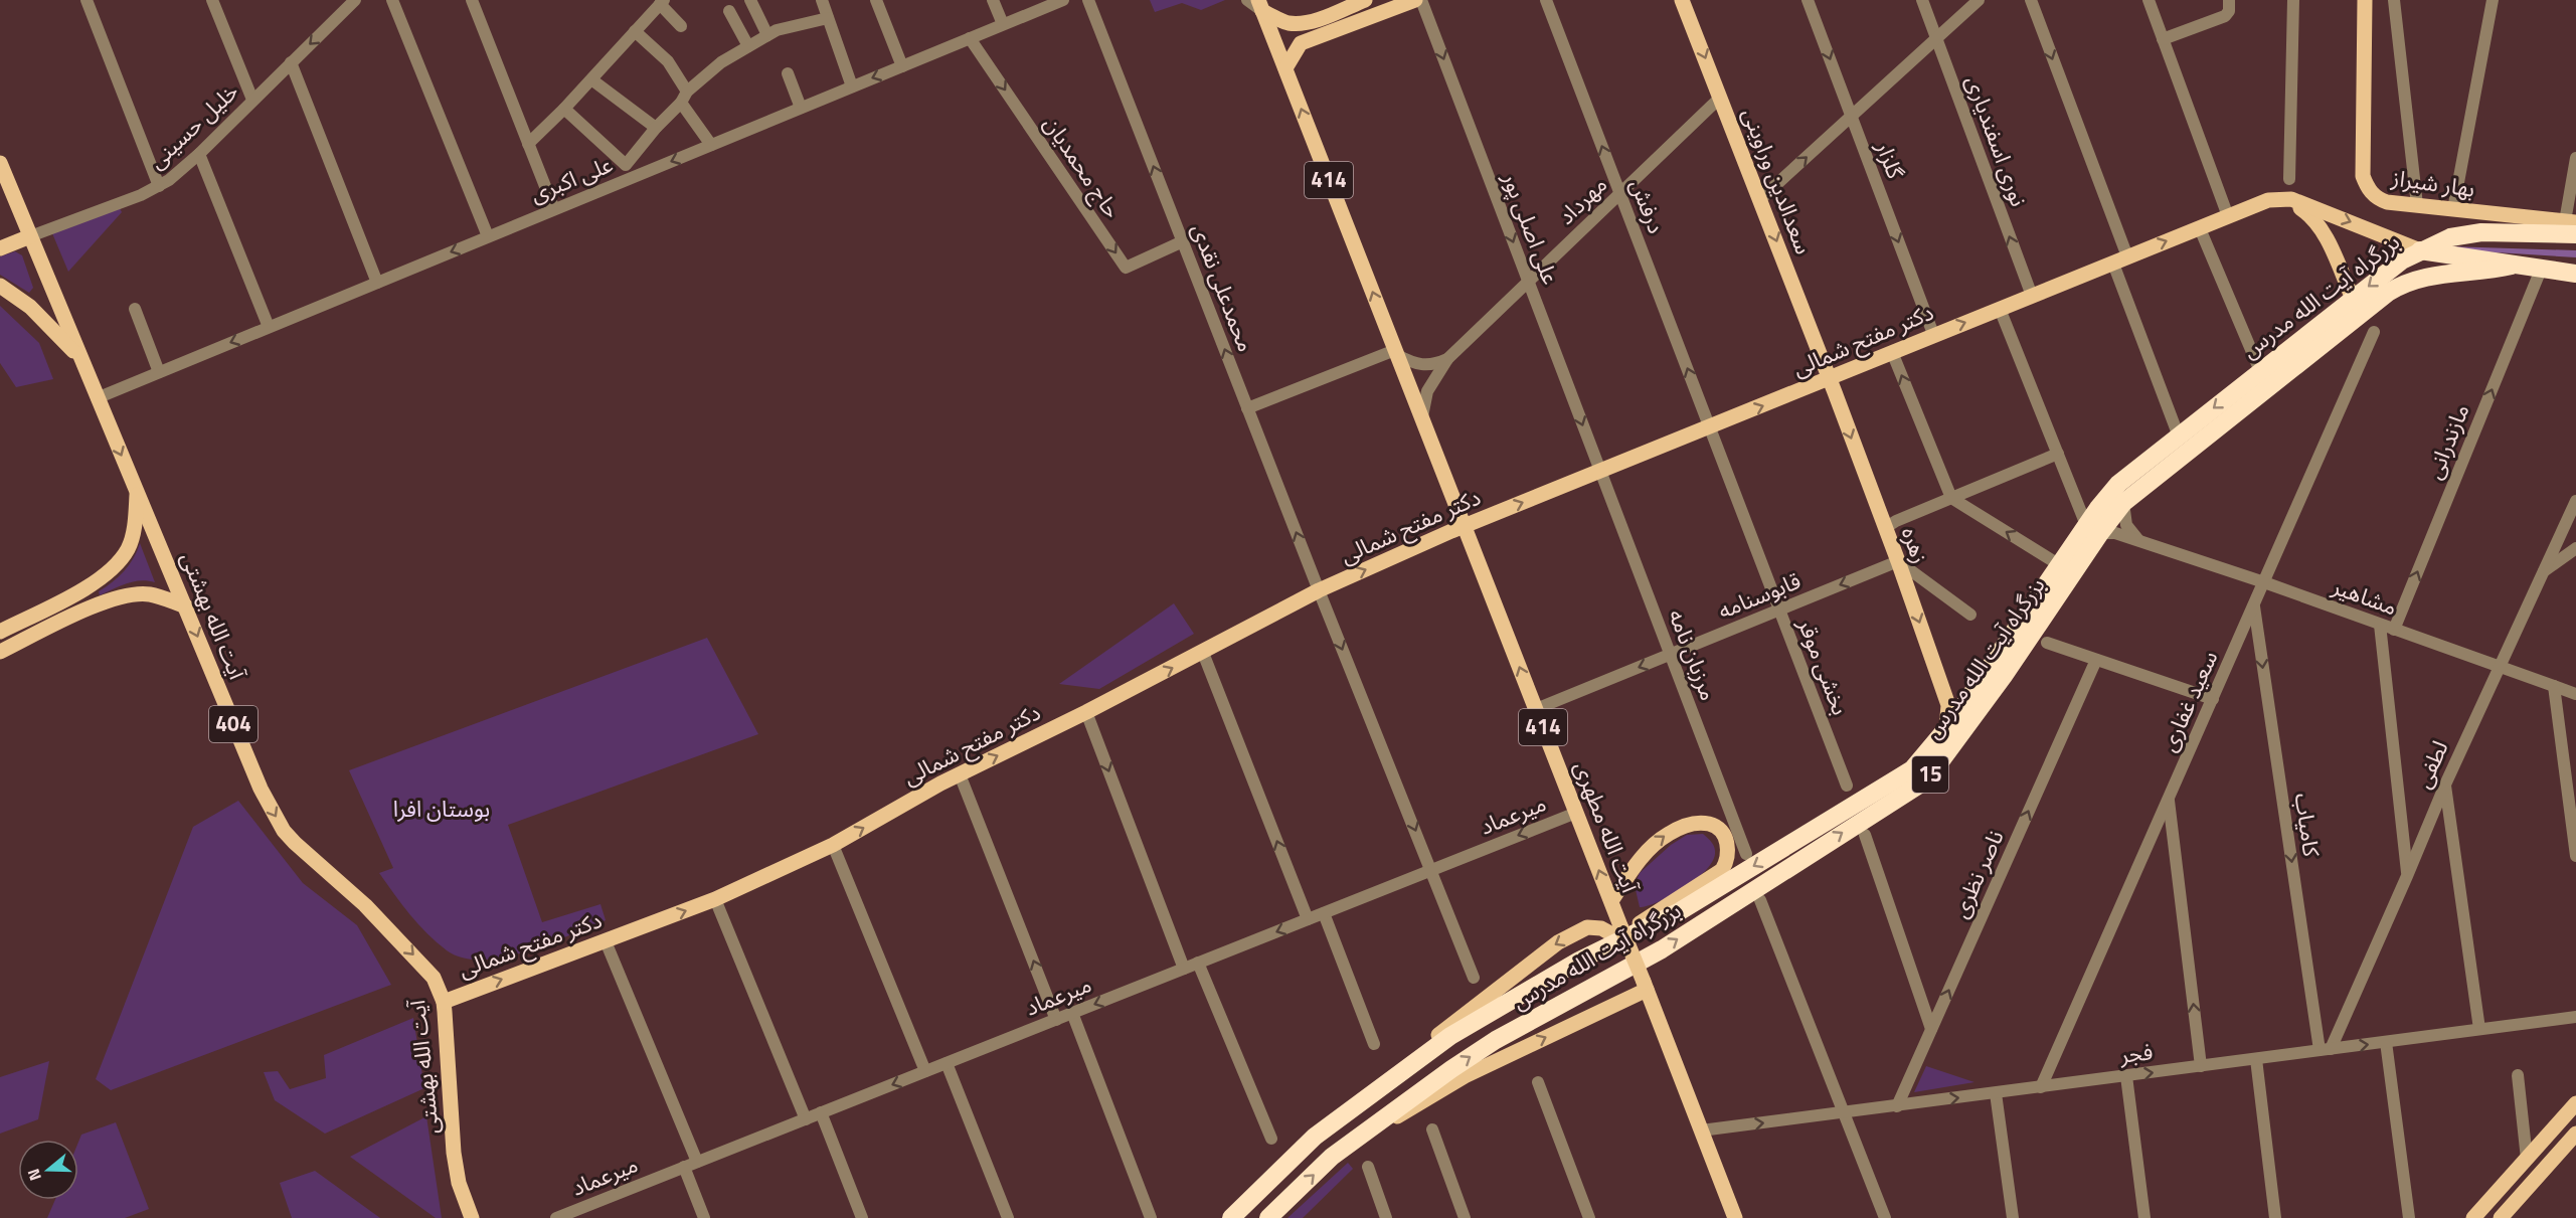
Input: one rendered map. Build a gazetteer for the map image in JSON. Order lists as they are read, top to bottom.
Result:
{
  "streets": {
    "highway": ["بزرگراه آیت الله مدرس", "15"],
    "main road": [
      "414",
      "سعدالدین وراوینی",
      "بهار شیراز",
      "دکتر مفتح شمالی",
      "زهره",
      "آیت الله بهشتی",
      "404",
      "آیت الله مطهری"
    ],
    "street": [
      "خلیل حسینی",
      "نوری اسفندیاری",
      "گلزار",
      "حاج محمدیان",
      "علی‌ اکبری",
      "مهرداد",
      "درفش",
      "علی اصلی پور",
      "محمدعلی نقدی",
      "مازندرانی",
      "قابوسنامه",
      "مشاهیر",
      "مرزبان نامه",
      "بخشی موقر",
      "سعید غفاری",
      "لطفی",
      "میرعماد",
      "کامیاب",
      "ناصر نظری",
      "فجر"
    ]
  },
  "crossings": [
    ["خلیل حسینی", "آیت الله بهشتی"],
    ["نوری اسفندیاری", "دکتر مفتح شمالی"],
    ["گلزار", "دکتر مفتح شمالی"],
    ["حاج محمدیان", "علی‌ اکبری"],
    ["حاج محمدیان", "محمدعلی نقدی"],
    ["علی‌ اکبری", "آیت الله بهشتی"],
    ["414", "آیت الله مطهری"],
    ["سعدالدین وراوینی", "مهرداد"],
    ["سعدالدین وراوینی", "دکتر مفتح شمالی"],
    ["سعدالدین وراوینی", "زهره"],
    ["بهار شیراز", "بزرگراه آیت الله مدرس"],
    ["مهرداد", "درفش"],
    ["مهرداد", "علی اصلی پور"],
    ["مهرداد", "آیت الله مطهری"],
    ["درفش", "دکتر مفتح شمالی"],
    ["درفش", "بخشی موقر"],
    ["علی اصلی پور", "دکتر مفتح شمالی"],
    ["علی اصلی پور", "مرزبان نامه"],
    ["محمدعلی نقدی", "دکتر مفتح شمالی"],
    ["محمدعلی نقدی", "میرعماد"],
    ["بزرگراه آیت الله مدرس", "دکتر مفتح شمالی"],
    ["بزرگراه آیت الله مدرس", "زهره"],
    ["بزرگراه آیت الله مدرس", "مشاهیر"],
    ["دکتر مفتح شمالی", "زهره"],
    ["دکتر مفتح شمالی", "آیت الله بهشتی"],
    ["دکتر مفتح شمالی", "مرزبان نامه"],
    ["دکتر مفتح شمالی", "بخشی موقر"],
    ["دکتر مفتح شمالی", "آیت الله مطهری"],
    ["مازندرانی", "مشاهیر"],
    ["زهره", "قابوسنامه"],
    ["قابوسنامه", "مرزبان نامه"],
    ["قابوسنامه", "بخشی موقر"],
    ["قابوسنامه", "آیت الله مطهری"],
    ["مشاهیر", "سعید غفاری"],
    ["مشاهیر", "لطفی"],
    ["سعید غفاری", "کامیاب"],
    ["سعید غفاری", "فجر"],
    ["لطفی", "کامیاب"],
    ["لطفی", "فجر"],
    ["میرعماد", "آیت الله مطهری"],
    ["کامیاب", "فجر"],
    ["ناصر نظری", "فجر"]
  ],
  "one_way": [
    "گلزار",
    "حاج محمدیان",
    "سعدالدین وراوینی",
    "درفش",
    "علی اصلی پور",
    "دکتر مفتح شمالی",
    "مازندرانی",
    "زهره",
    "قابوسنامه",
    "آیت الله بهشتی",
    "میرعماد",
    "کامیاب",
    "آیت الله مطهری",
    "ناصر نظری",
    "فجر"
  ],
  "parks": ["بوستان افرا"],
  "north": "left"
}
